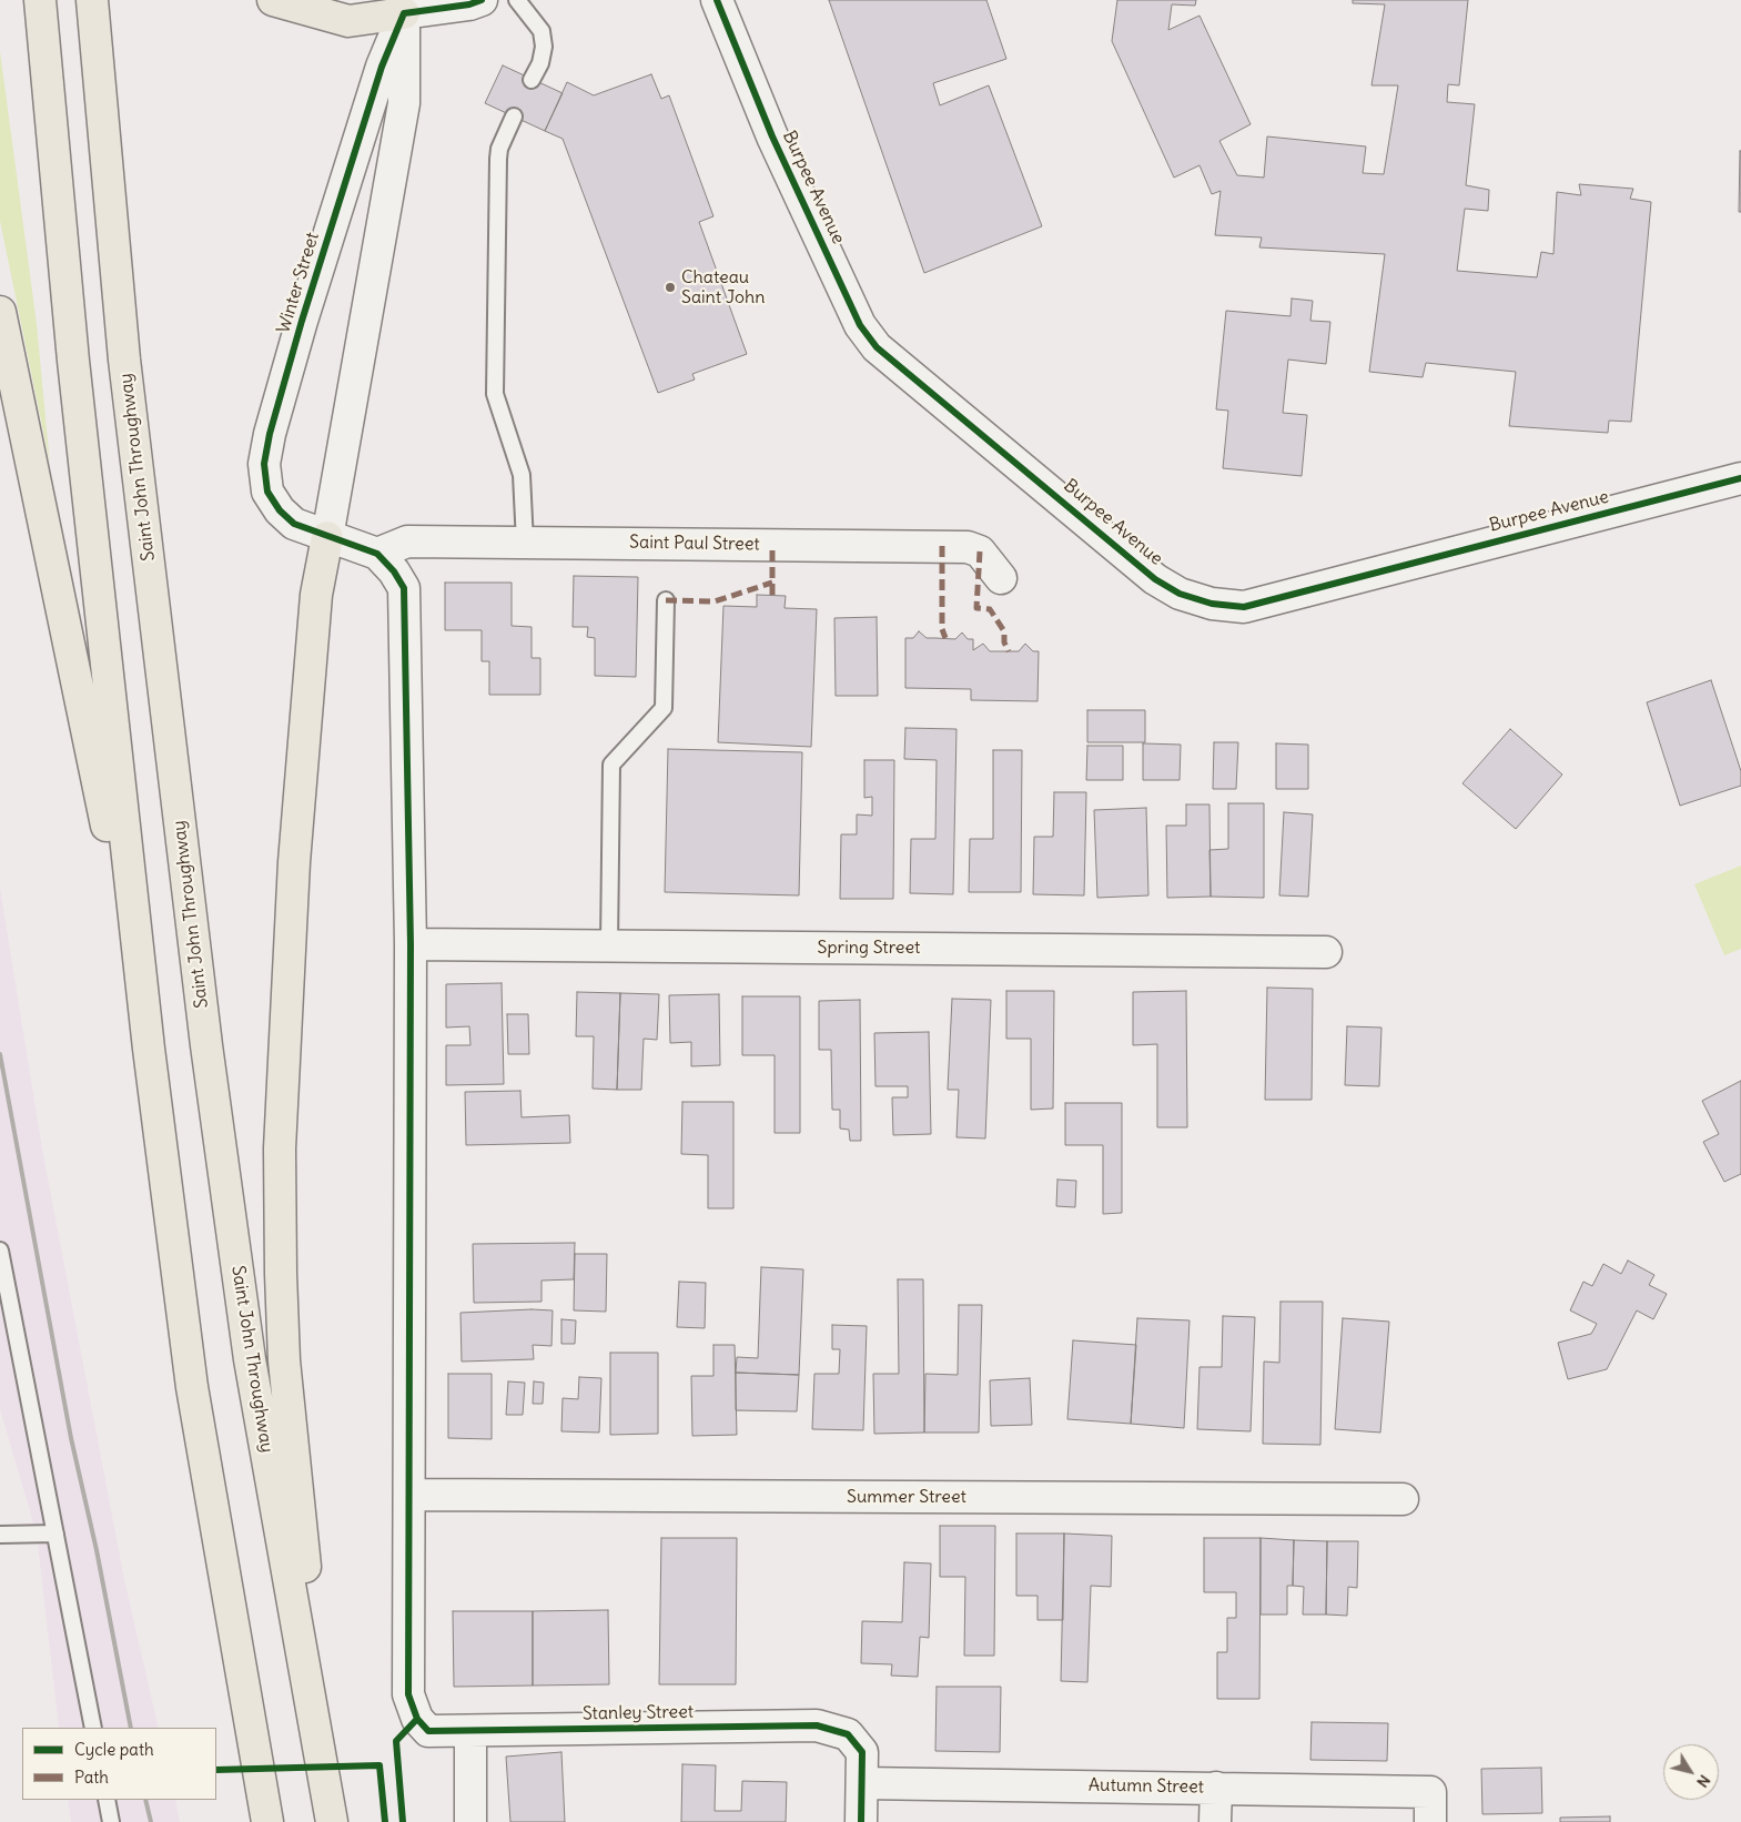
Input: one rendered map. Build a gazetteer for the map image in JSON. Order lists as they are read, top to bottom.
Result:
{
  "streets": {
    "highway": ["Saint John Throughway"],
    "street": [
      "Burpee Avenue",
      "Winter Street",
      "Saint Paul Street",
      "Spring Street",
      "Summer Street",
      "Stanley Street",
      "Autumn Street"
    ]
  },
  "crossings": [
    ["Winter Street", "Saint Paul Street"],
    ["Summer Street", "Stanley Street"],
    ["Stanley Street", "Autumn Street"]
  ],
  "places": ["Chateau Saint John"],
  "legend": ["Cycle path", "Path"],
  "north": "bottom right"
}
